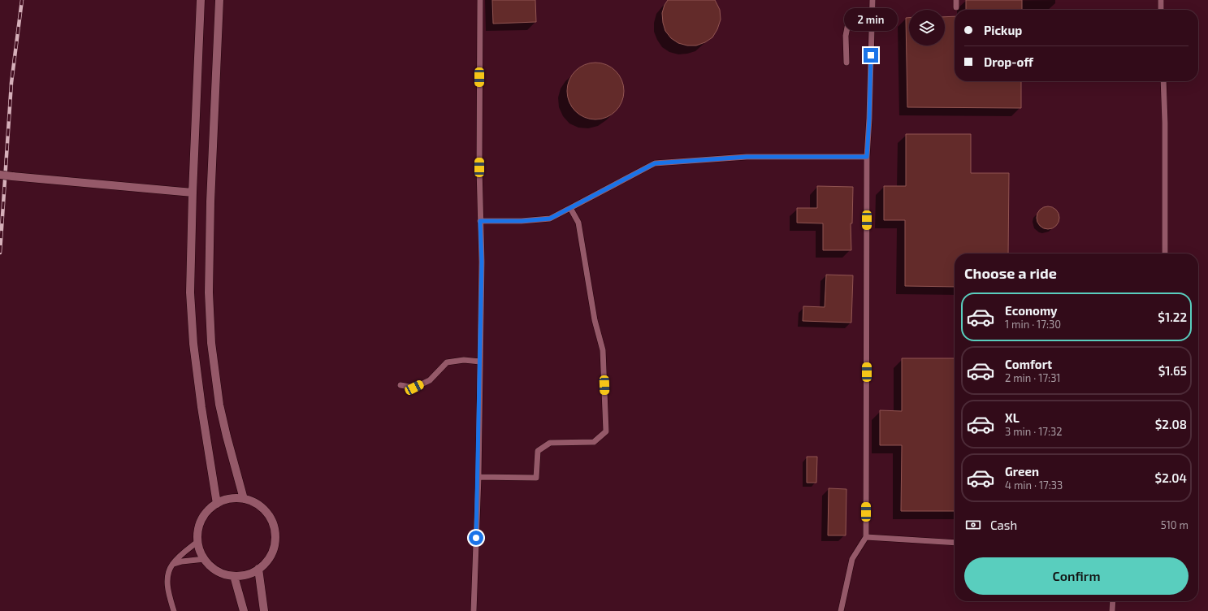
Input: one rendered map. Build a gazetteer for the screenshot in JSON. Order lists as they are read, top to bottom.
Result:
{
  "page": {
    "bubble": "2 min",
    "banner": ["Pickup", "Drop-off"],
    "heading": "Choose a ride",
    "list": [
      {
        "name": "Economy",
        "note": "1 min · 17:30",
        "value": "$1.22"
      },
      {
        "name": "Comfort",
        "note": "2 min · 17:31",
        "value": "$1.65"
      },
      {
        "name": "XL",
        "note": "3 min · 17:32",
        "value": "$2.08"
      },
      {
        "name": "Green",
        "note": "4 min · 17:33",
        "value": "$2.04"
      }
    ],
    "pay": ["Cash", "510 m"],
    "buttons": "Confirm"
  }
}
